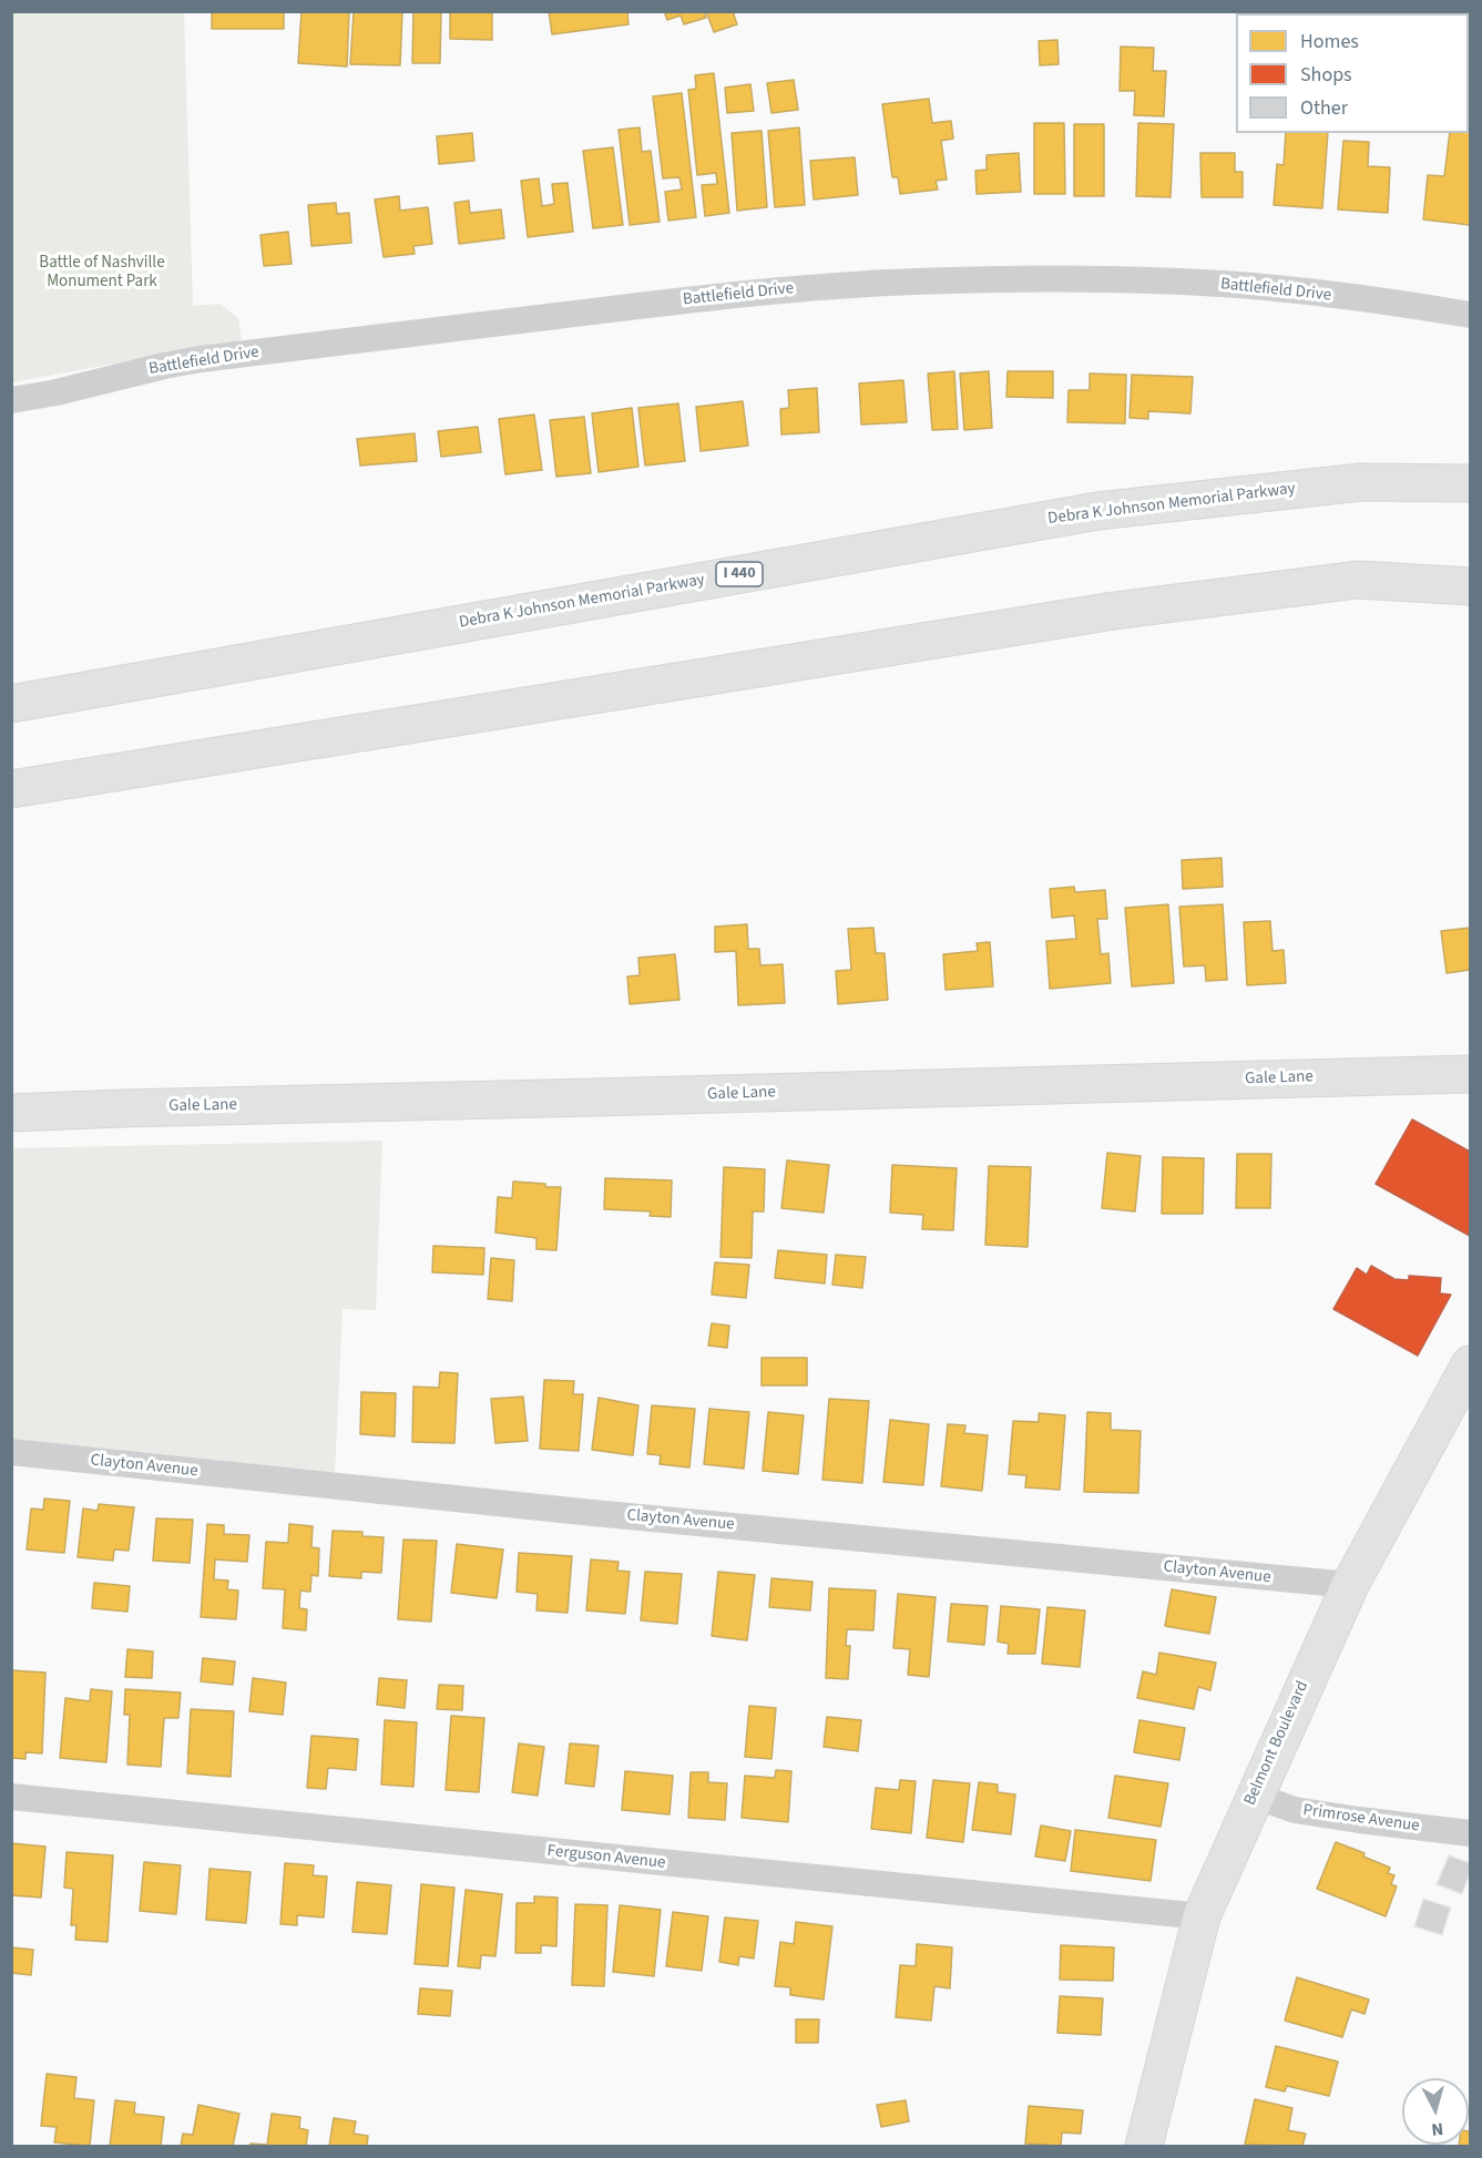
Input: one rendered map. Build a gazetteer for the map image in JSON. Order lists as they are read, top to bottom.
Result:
{
  "streets": {
    "main road": [
      "Debra K Johnson Memorial Parkway",
      "I 440",
      "Gale Lane",
      "Belmont Boulevard"
    ],
    "street": [
      "Battlefield Drive",
      "Clayton Avenue",
      "Primrose Avenue",
      "Ferguson Avenue"
    ]
  },
  "crossings": [
    ["Clayton Avenue", "Belmont Boulevard"],
    ["Belmont Boulevard", "Primrose Avenue"],
    ["Belmont Boulevard", "Ferguson Avenue"]
  ],
  "parks": ["Battle of Nashville Monument Park"],
  "legend": ["Homes", "Shops", "Other"],
  "north": "bottom"
}
